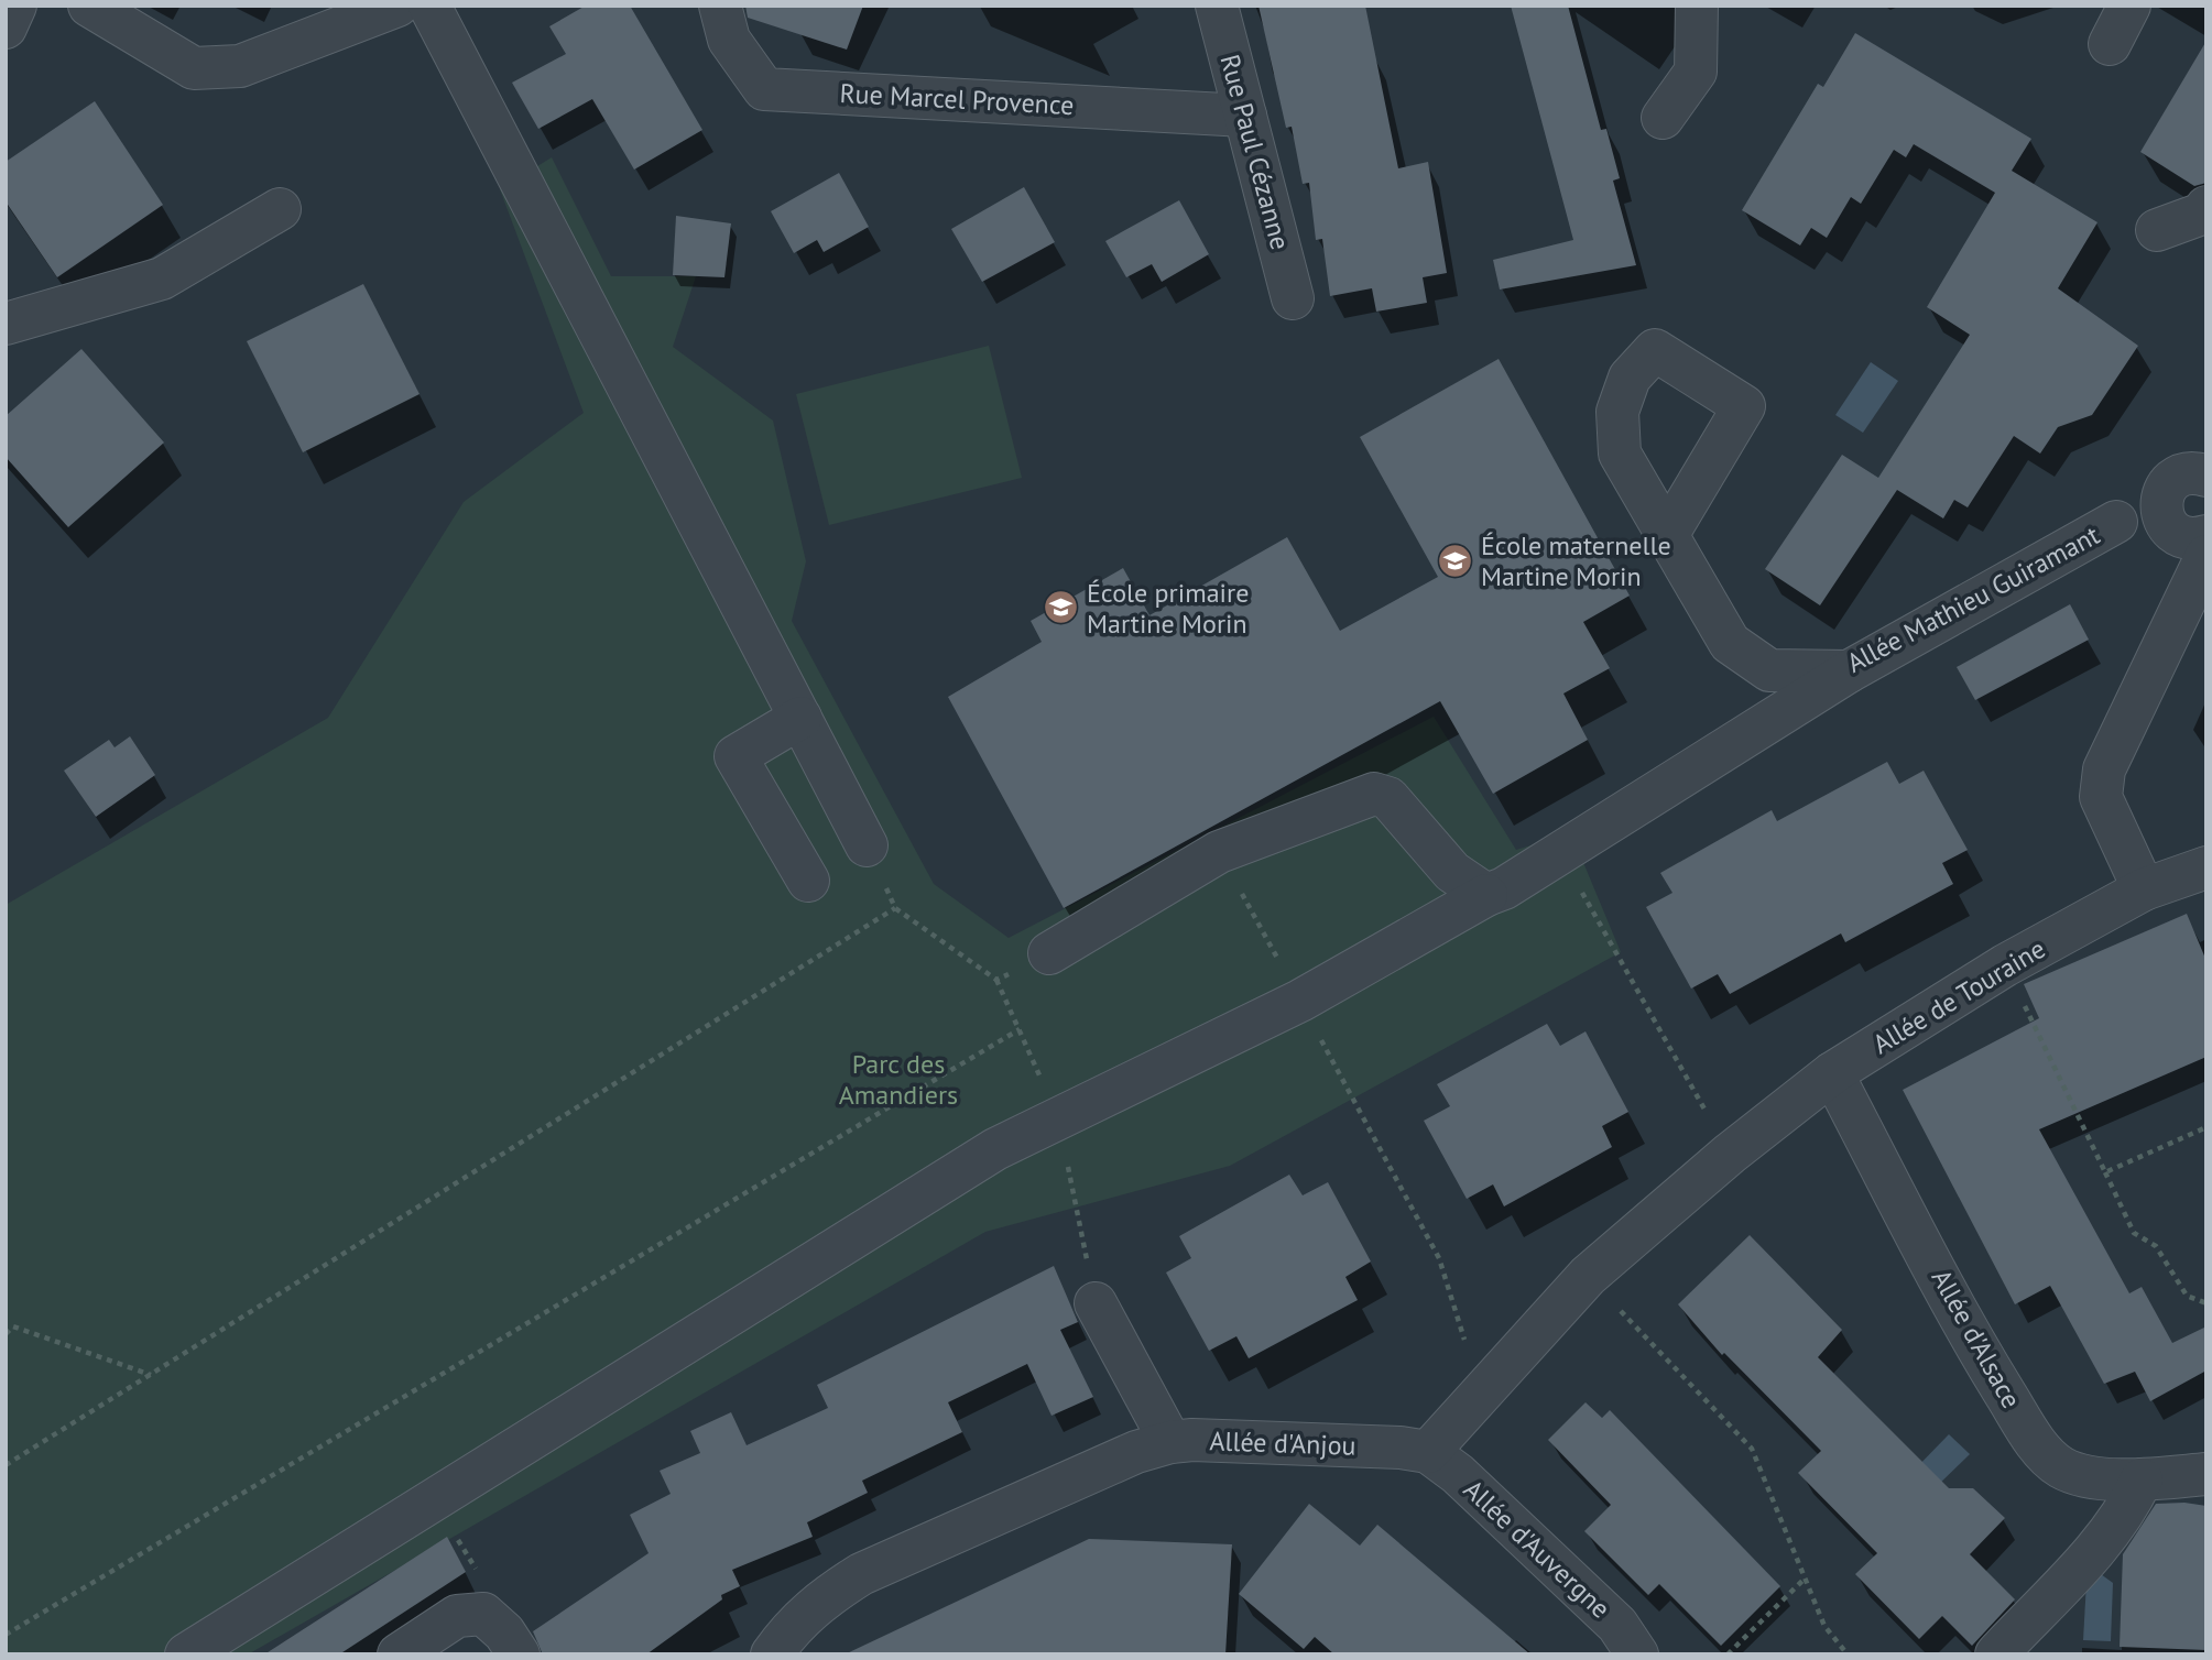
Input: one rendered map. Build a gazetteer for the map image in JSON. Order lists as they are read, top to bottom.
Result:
{
  "streets": {
    "street": [
      "Rue Marcel Provence",
      "Rue Paul Cézanne",
      "Allée Mathieu Guiramant",
      "Allée de Touraine",
      "Allée d'Alsace",
      "Allée d'Anjou",
      "Allée d'Auvergne"
    ]
  },
  "crossings": [
    ["Rue Marcel Provence", "Rue Paul Cézanne"],
    ["Allée de Touraine", "Allée d'Alsace"],
    ["Allée d'Anjou", "Allée d'Auvergne"]
  ],
  "parks": ["Parc des Amandiers"],
  "places": {
    "school or university": ["École maternelle Martine Morin", "École primaire Martine Morin"]
  }
}
